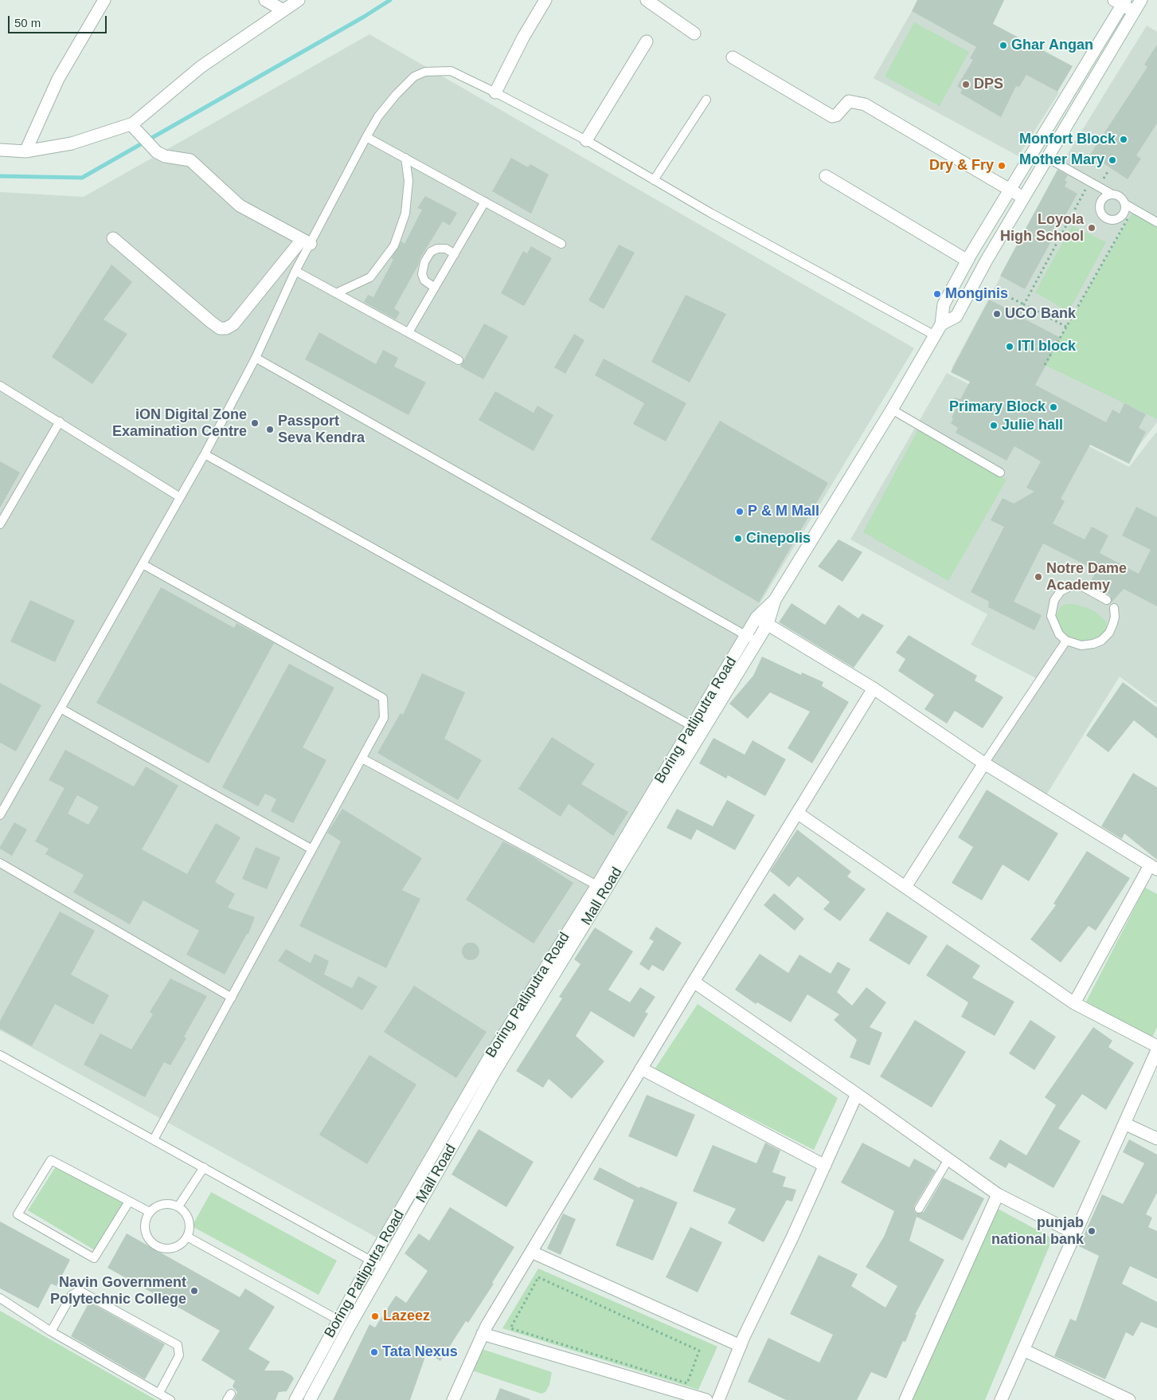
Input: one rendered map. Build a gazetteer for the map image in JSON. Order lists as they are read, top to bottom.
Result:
{
  "streets": {
    "street": ["Boring Patliputra Road", "Mall Road"]
  },
  "crossings": [
    ["Boring Patliputra Road", "Mall Road"]
  ],
  "places": [
    "Ghar Angan",
    "DPS",
    "Monfort Block",
    "Mother Mary",
    "Dry & Fry",
    "Loyola High School",
    "Monginis",
    "UCO Bank",
    "ITI block",
    "Primary Block",
    "iON Digital Zone Examination Centre",
    "Julie hall",
    "Passport Seva Kendra",
    "P & M Mall",
    "Cinepolis",
    "Notre Dame Academy",
    "punjab national bank",
    "Navin Government Polytechnic College",
    "Lazeez",
    "Tata Nexus"
  ],
  "scale_bar": "50 m"
}
